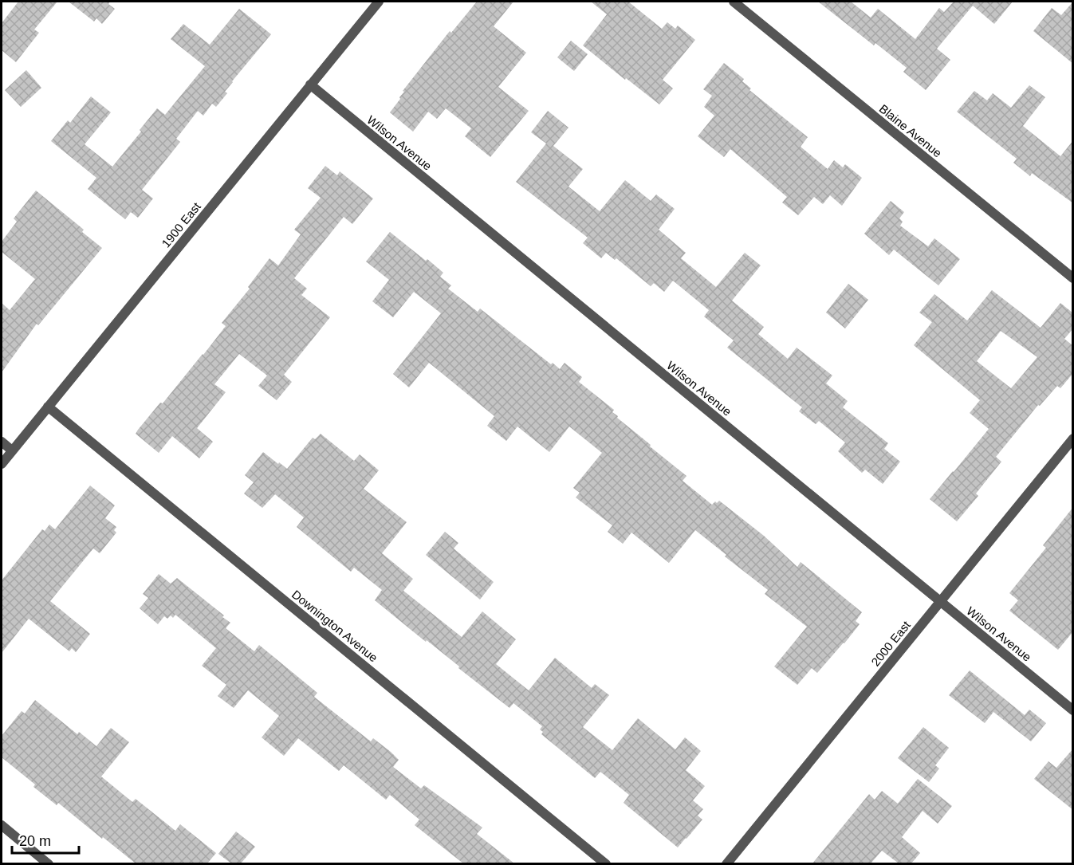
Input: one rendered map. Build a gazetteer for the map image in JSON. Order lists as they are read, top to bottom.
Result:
{
  "streets": {
    "street": [
      "Blaine Avenue",
      "Wilson Avenue",
      "1900 East",
      "Downington Avenue",
      "2000 East"
    ]
  },
  "crossings": [
    ["Wilson Avenue", "1900 East"],
    ["Wilson Avenue", "2000 East"],
    ["1900 East", "Downington Avenue"]
  ],
  "scale_bar": "20 m"
}
